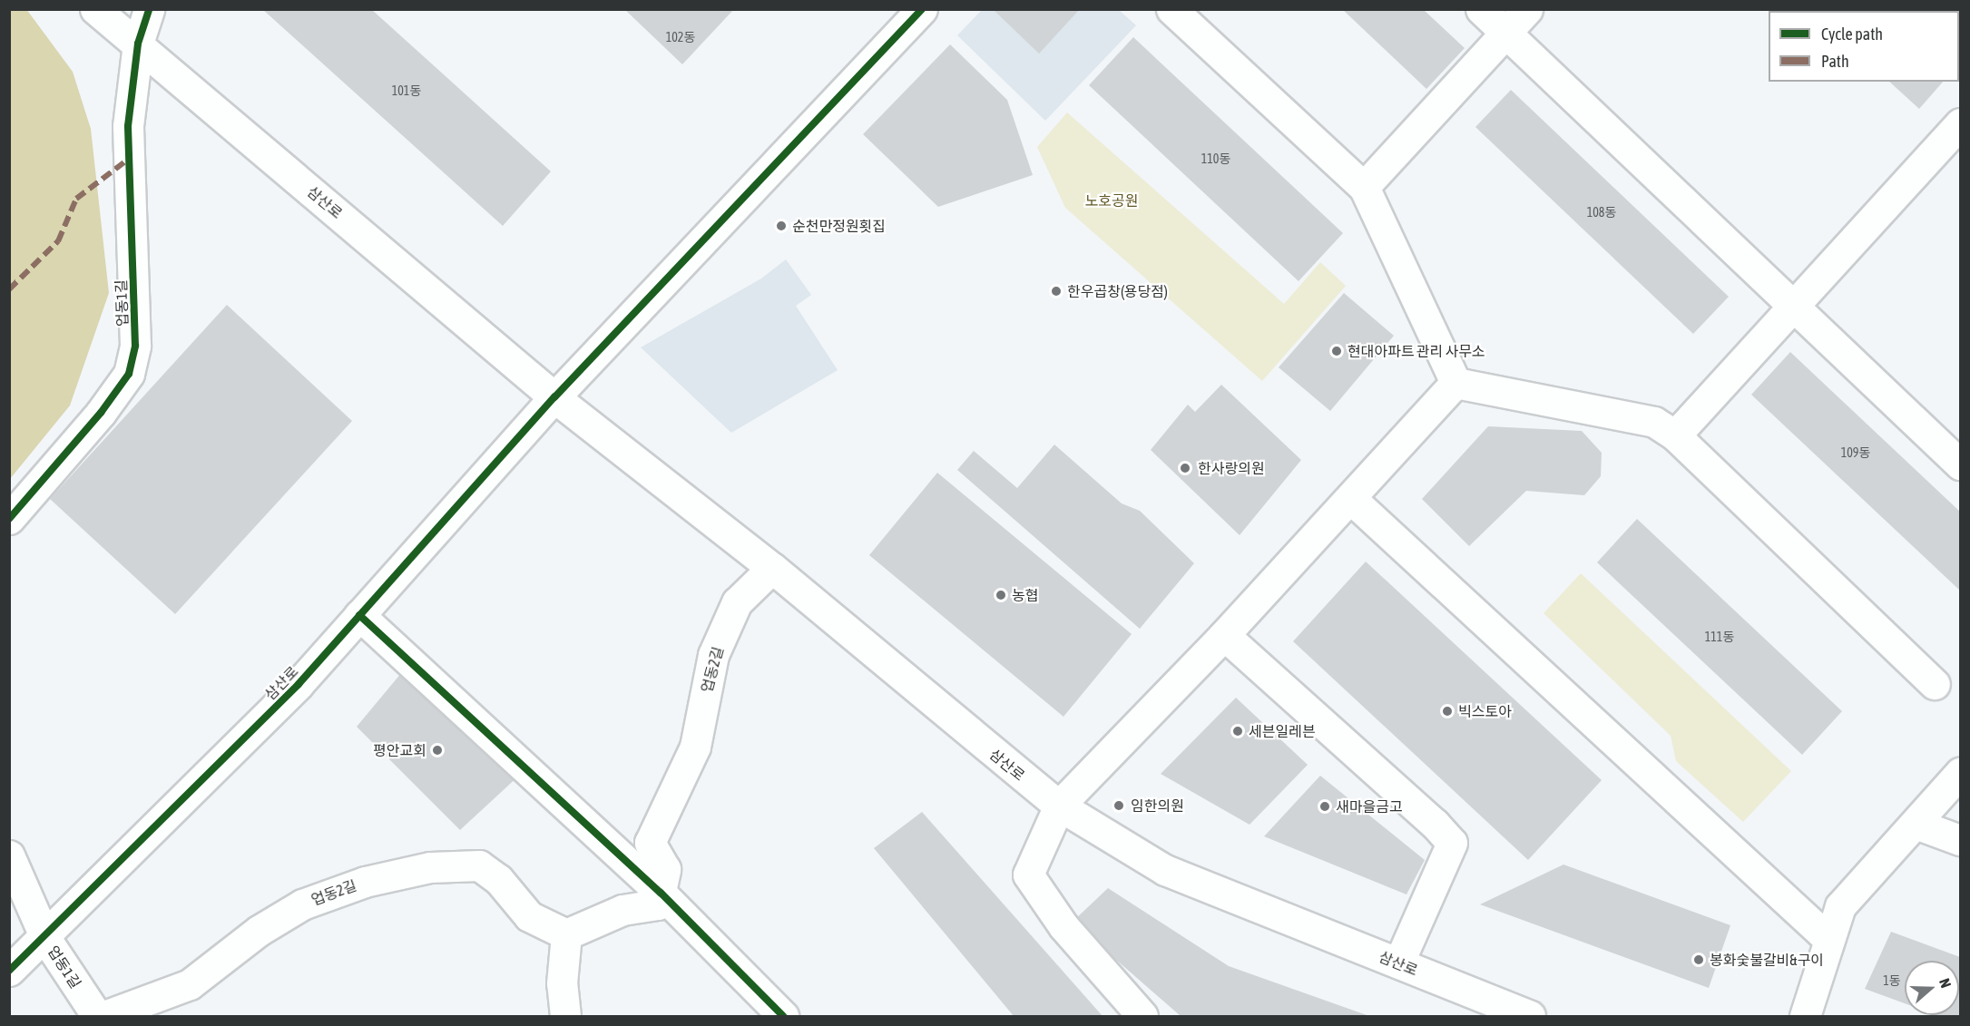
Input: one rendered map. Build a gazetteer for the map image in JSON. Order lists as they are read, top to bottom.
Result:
{
  "streets": {
    "street": ["삼산로", "업동1길", "업동2길"]
  },
  "crossings": [
    ["삼산로", "업동1길"],
    ["삼산로", "업동2길"]
  ],
  "parks": ["노호공원"],
  "places": [
    "순천만정원횟집",
    "한우곱창(용당점)",
    "현대아파트 관리 사무소",
    "한사랑의원",
    "농협",
    "빅스토아",
    "세븐일레븐",
    "평안교회",
    "임한의원",
    "새마을금고",
    "봉화숯불갈비&구이"
  ],
  "house_numbers": [
    "102동",
    "101동",
    "110동",
    "108동",
    "109동",
    "111동",
    "1동"
  ],
  "legend": ["Cycle path", "Path"],
  "north": "right"
}
